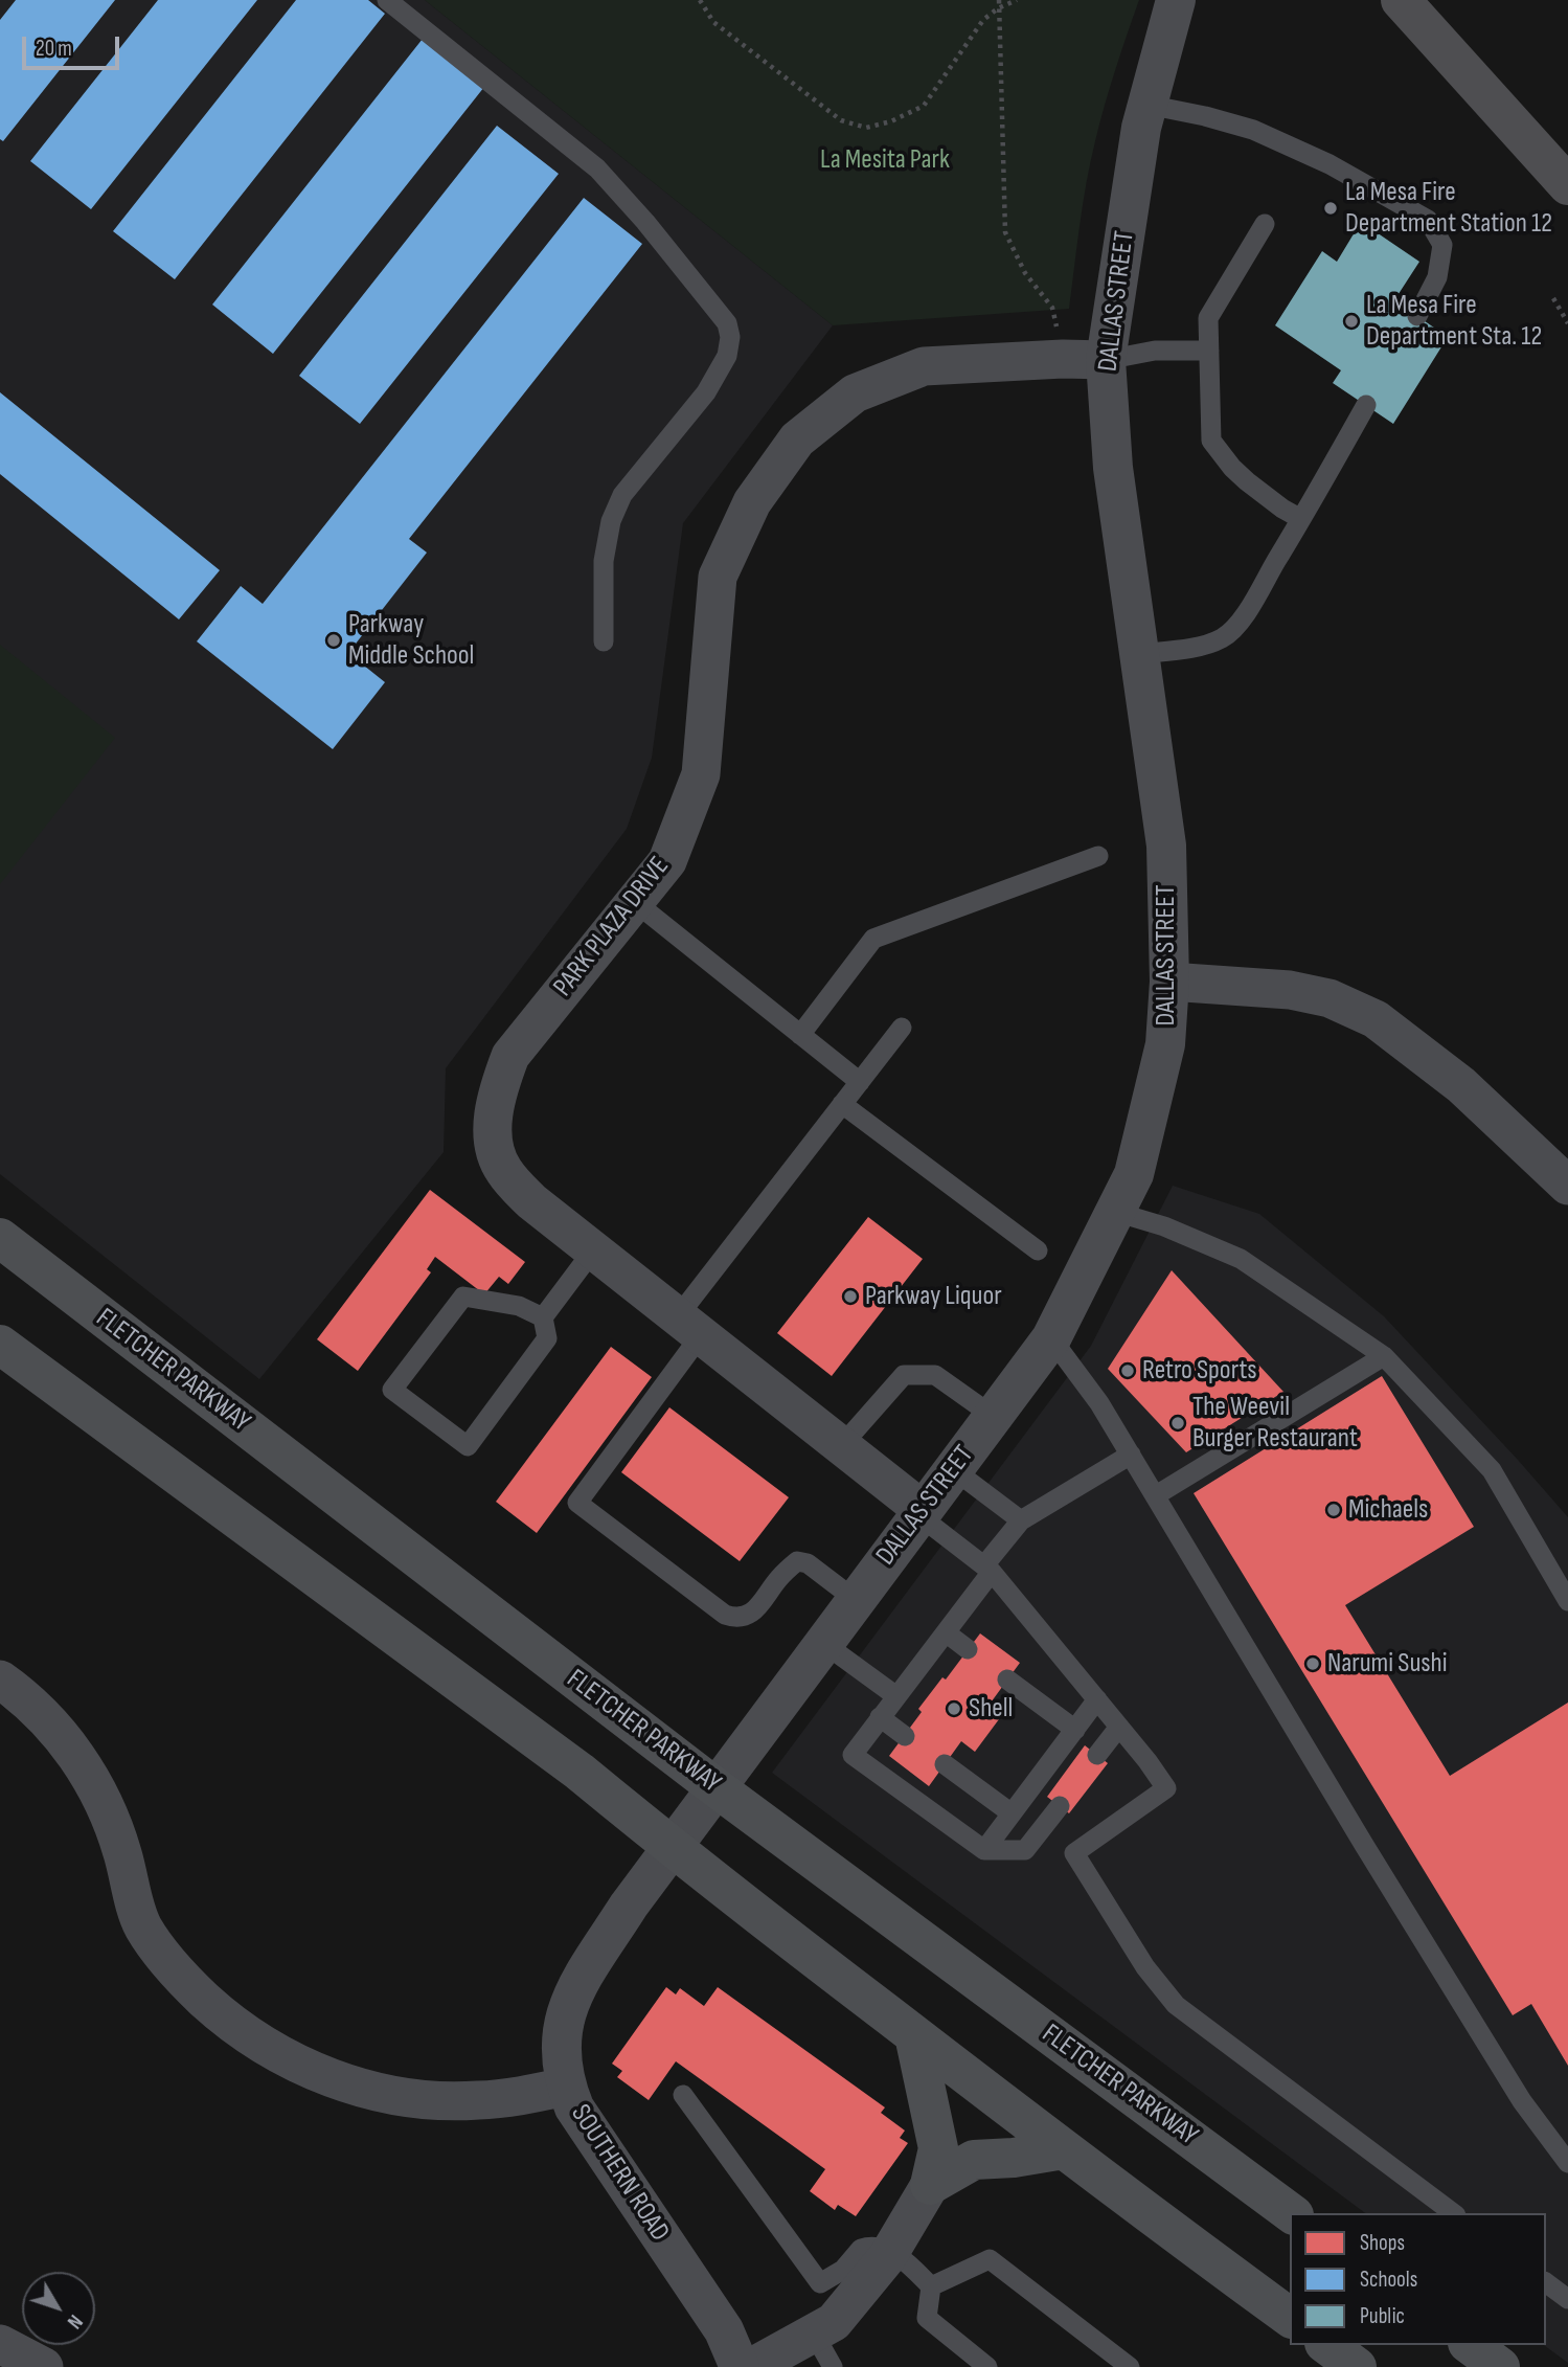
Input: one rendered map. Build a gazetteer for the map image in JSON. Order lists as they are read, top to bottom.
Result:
{
  "streets": {
    "main road": ["FLETCHER PARKWAY"],
    "street": ["DALLAS STREET", "PARK PLAZA DRIVE", "SOUTHERN ROAD"]
  },
  "crossings": [
    ["DALLAS STREET", "PARK PLAZA DRIVE"],
    ["DALLAS STREET", "FLETCHER PARKWAY"],
    ["DALLAS STREET", "SOUTHERN ROAD"],
    ["FLETCHER PARKWAY", "SOUTHERN ROAD"]
  ],
  "parks": ["La Mesita Park"],
  "places": [
    "La Mesa Fire Department Station 12",
    "La Mesa Fire Department Sta. 12",
    "Parkway Middle School",
    "Parkway Liquor",
    "Retro Sports",
    "The Weevil Burger Restaurant",
    "Michaels",
    "Narumi Sushi",
    "Shell"
  ],
  "legend": ["Shops", "Schools", "Public"],
  "scale_bar": "20 m",
  "north": "bottom right"
}
